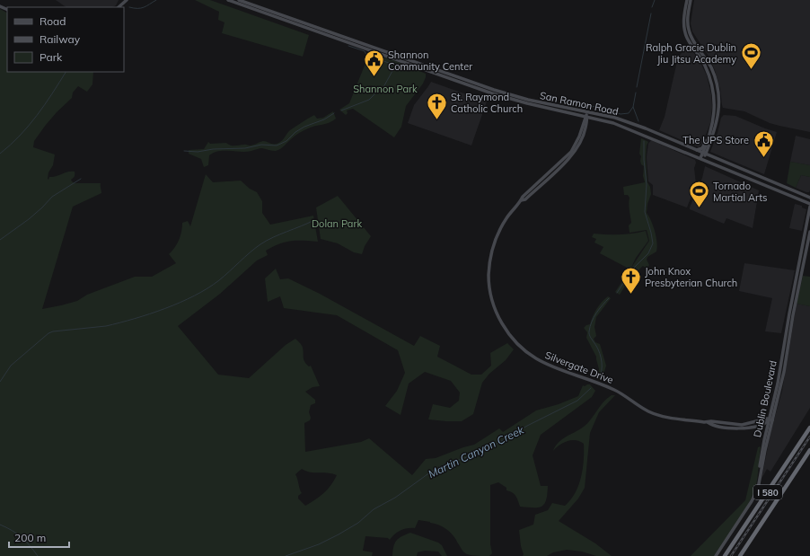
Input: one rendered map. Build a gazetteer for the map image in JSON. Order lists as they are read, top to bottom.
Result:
{
  "streets": {
    "highway": ["I 580"],
    "street": ["San Ramon Road", "Silvergate Drive", "Dublin Boulevard"]
  },
  "crossings": [
    ["San Ramon Road", "Silvergate Drive"],
    ["Silvergate Drive", "Dublin Boulevard"]
  ],
  "water": ["Martin Canyon Creek"],
  "parks": ["Shannon Park", "Dolan Park"],
  "places": {
    "sports": ["Ralph Gracie Dublin Jiu Jitsu Academy", "Tornado Martial Arts"],
    "public building": ["Shannon Community Center", "The UPS Store"],
    "church": ["St. Raymond Catholic Church", "John Knox Presbyterian Church"]
  },
  "legend": ["Road", "Railway", "Park"],
  "scale_bar": "200 m"
}
